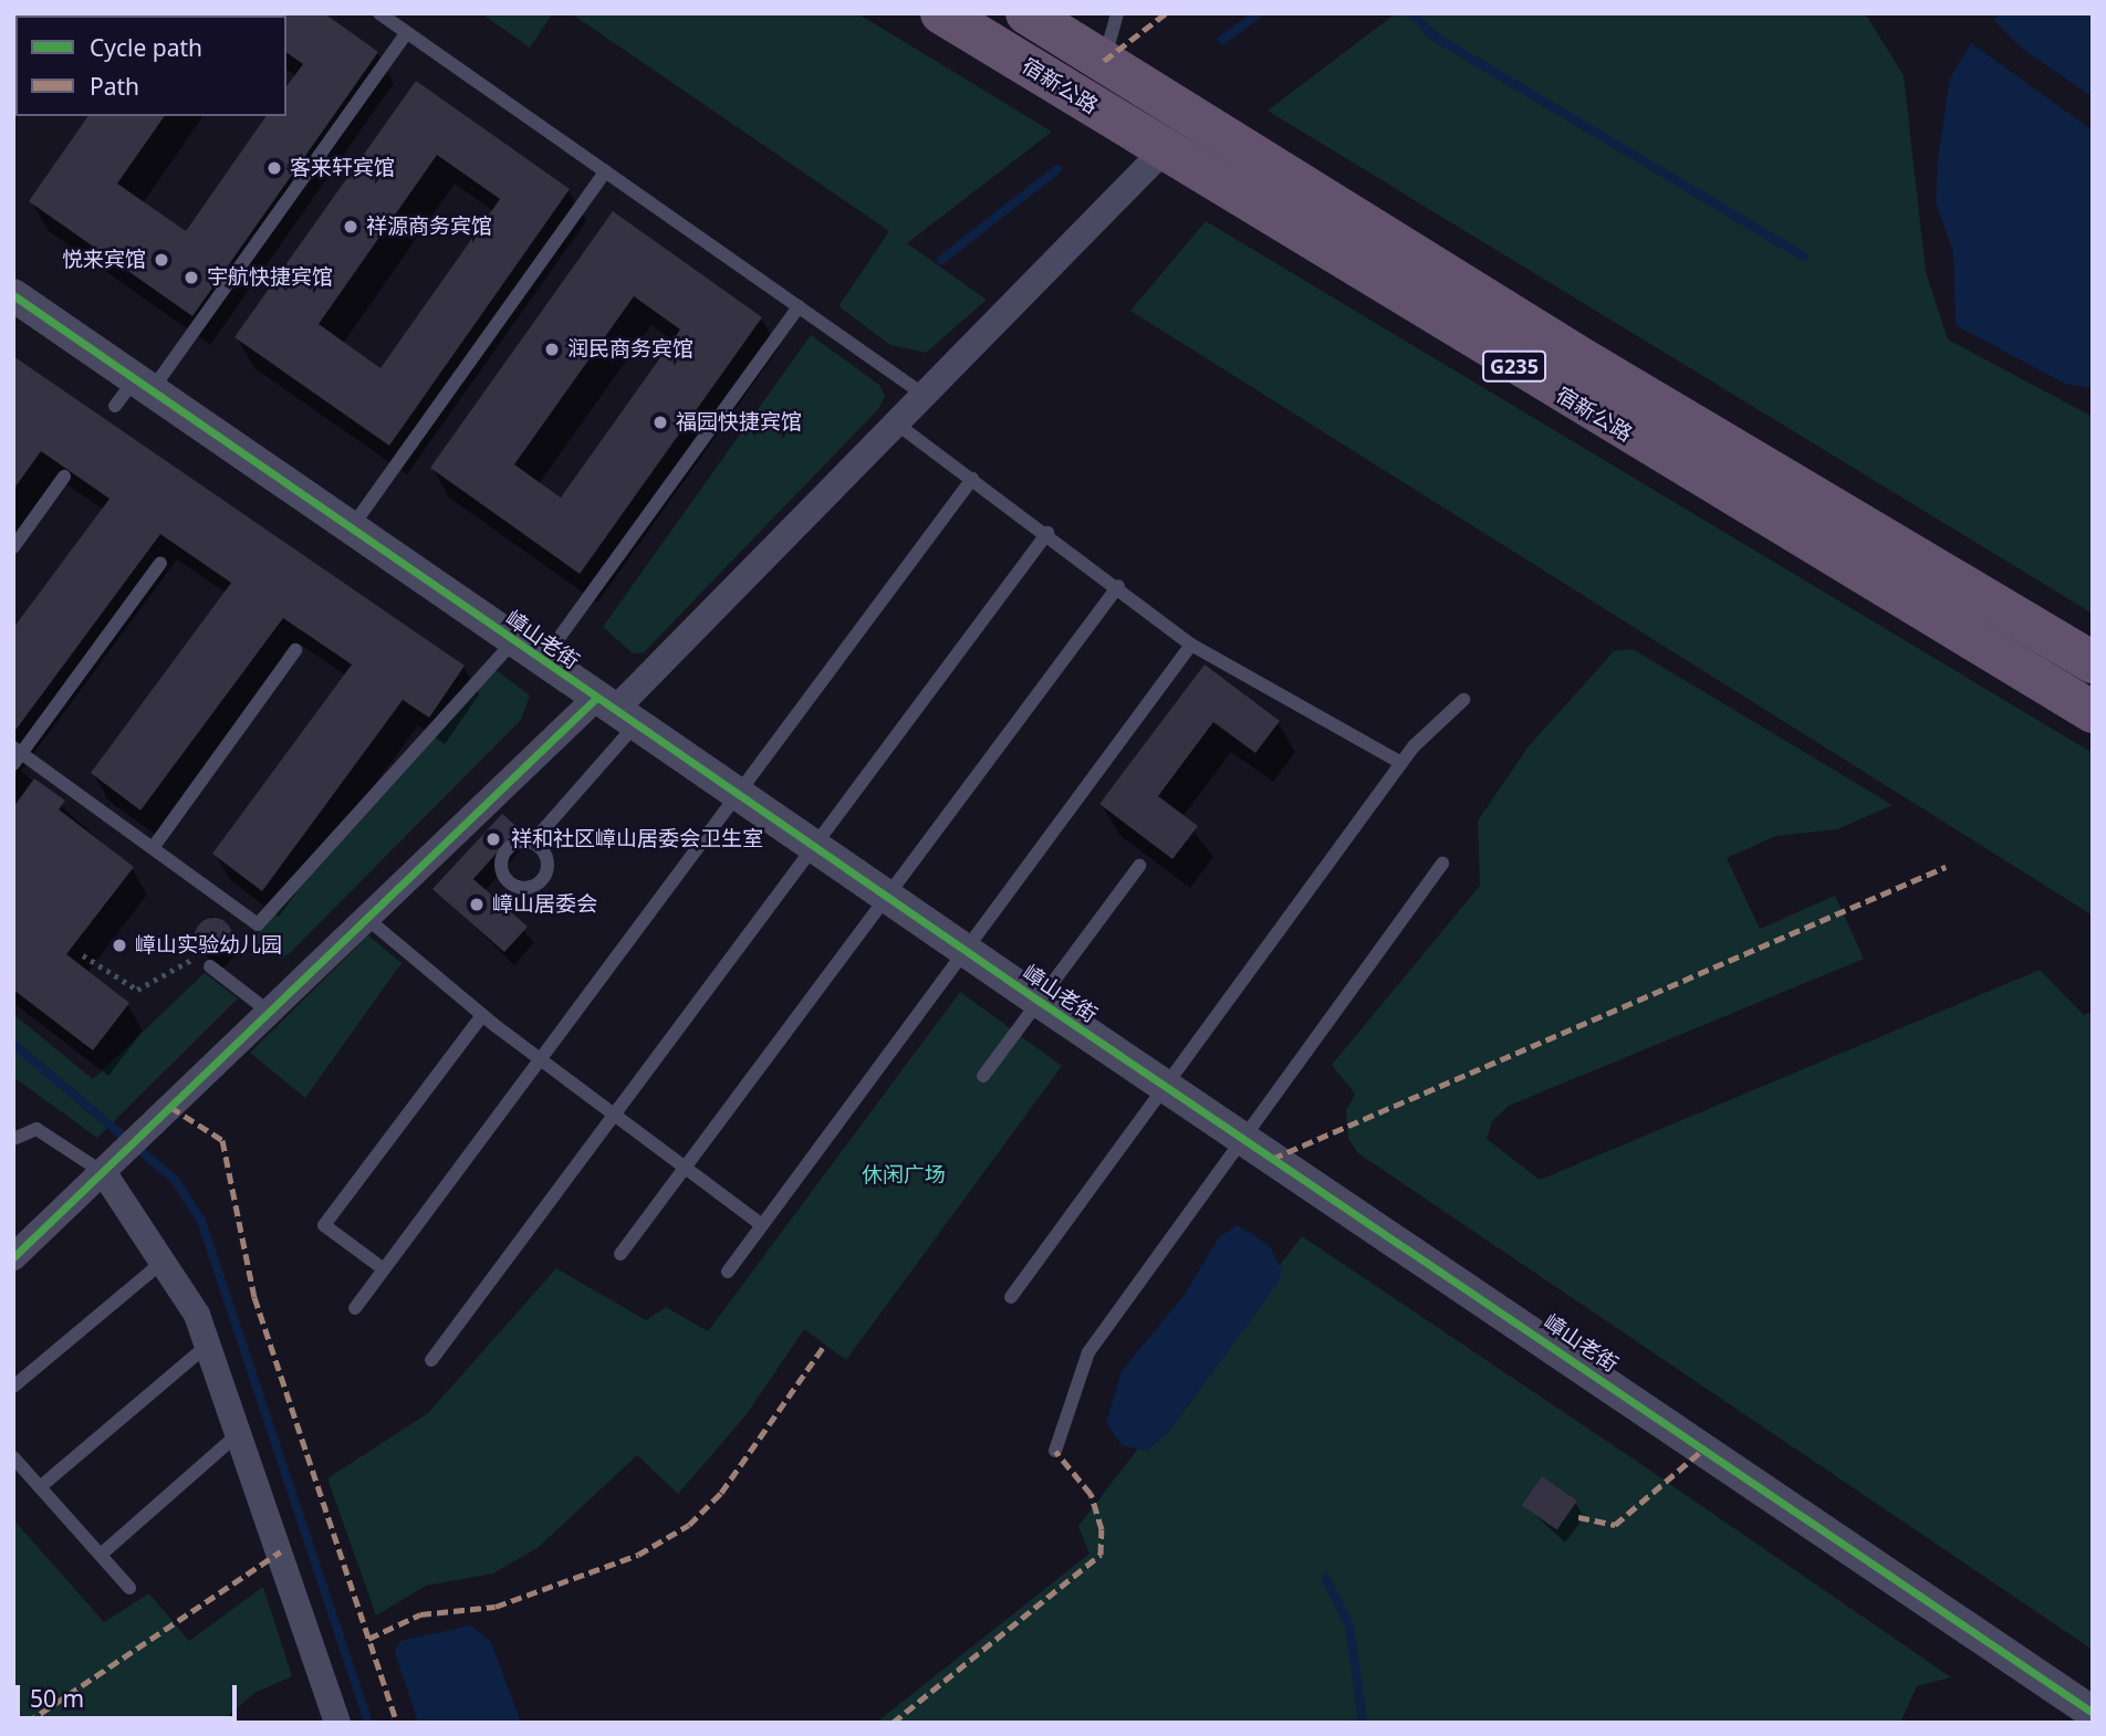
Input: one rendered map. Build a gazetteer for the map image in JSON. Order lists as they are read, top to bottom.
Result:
{
  "streets": {
    "highway": ["宿新公路", "G235"],
    "street": ["嶂山老街"]
  },
  "parks": ["休闲广场"],
  "places": [
    "客来轩宾馆",
    "祥源商务宾馆",
    "悦来宾馆",
    "宇航快捷宾馆",
    "润民商务宾馆",
    "福园快捷宾馆",
    "祥和社区嶂山居委会卫生室",
    "嶂山居委会",
    "嶂山实验幼儿园"
  ],
  "legend": ["Cycle path", "Path"],
  "scale_bar": "50 m"
}
